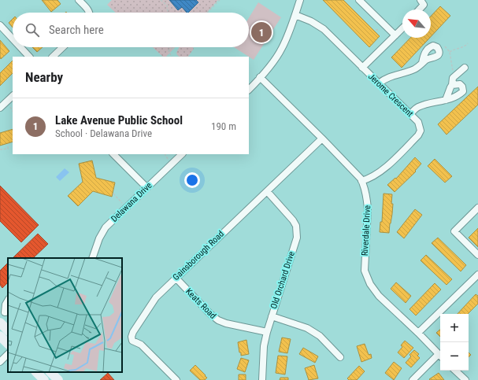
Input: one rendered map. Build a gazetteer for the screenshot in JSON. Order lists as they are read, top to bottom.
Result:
{
  "streets": {
    "street": [
      "Jerome Crescent",
      "Delawana Drive",
      "Riverdale Drive",
      "Gainsborough Road",
      "Old Orchard Drive",
      "Keats Road"
    ]
  },
  "crossings": [
    ["Jerome Crescent", "Riverdale Drive"],
    ["Riverdale Drive", "Gainsborough Road"],
    ["Gainsborough Road", "Old Orchard Drive"],
    ["Gainsborough Road", "Keats Road"],
    ["Old Orchard Drive", "Keats Road"]
  ],
  "north": "top left",
  "page": {
    "search": "Search here",
    "pins": "1",
    "heading": "Nearby",
    "list": [
      {
        "mark": "1",
        "name": "Lake Avenue Public School",
        "note": "School · Delawana Drive",
        "value": "190 m"
      }
    ],
    "map_buttons": ["+", "−"]
  }
}
